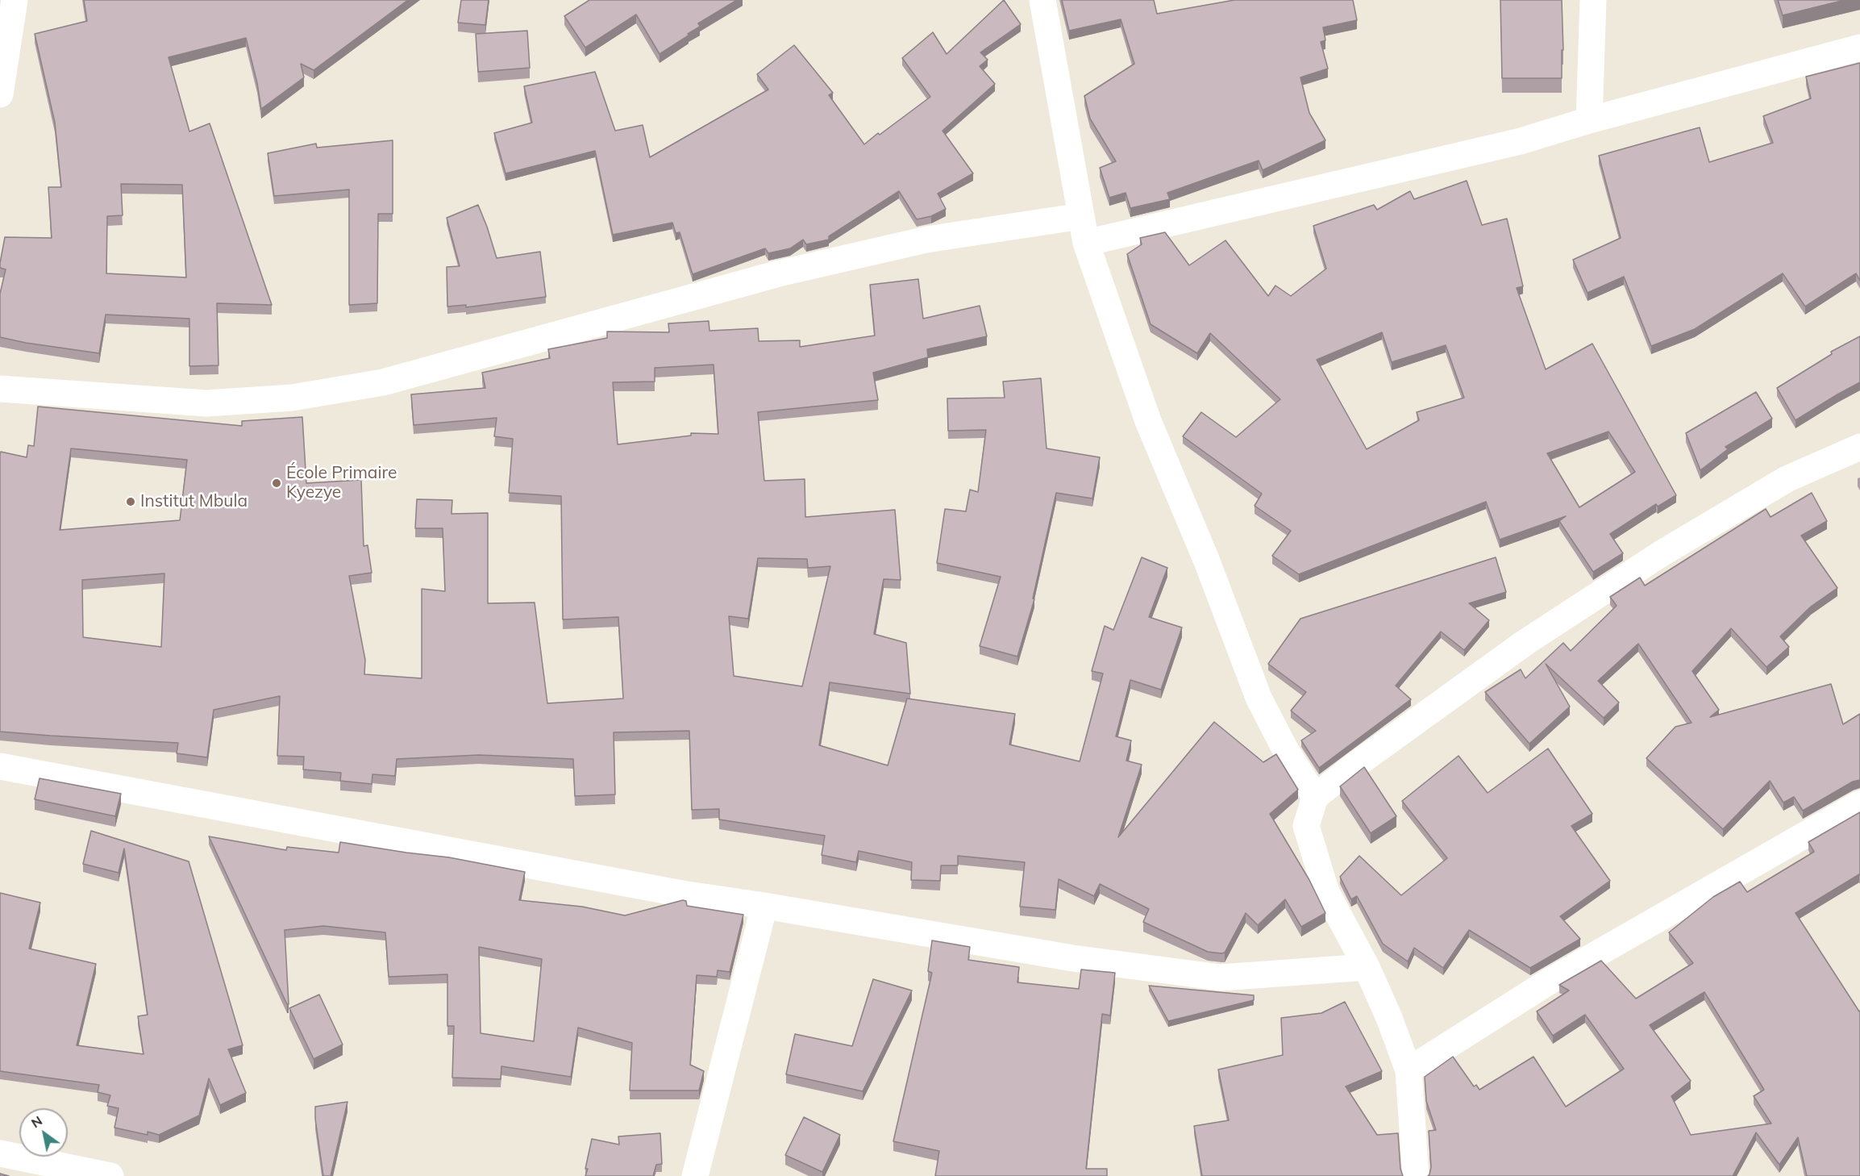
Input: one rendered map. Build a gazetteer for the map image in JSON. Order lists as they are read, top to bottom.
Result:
{
  "places": ["École Primaire Kyezye", "Institut Mbula"],
  "north": "top left"
}
